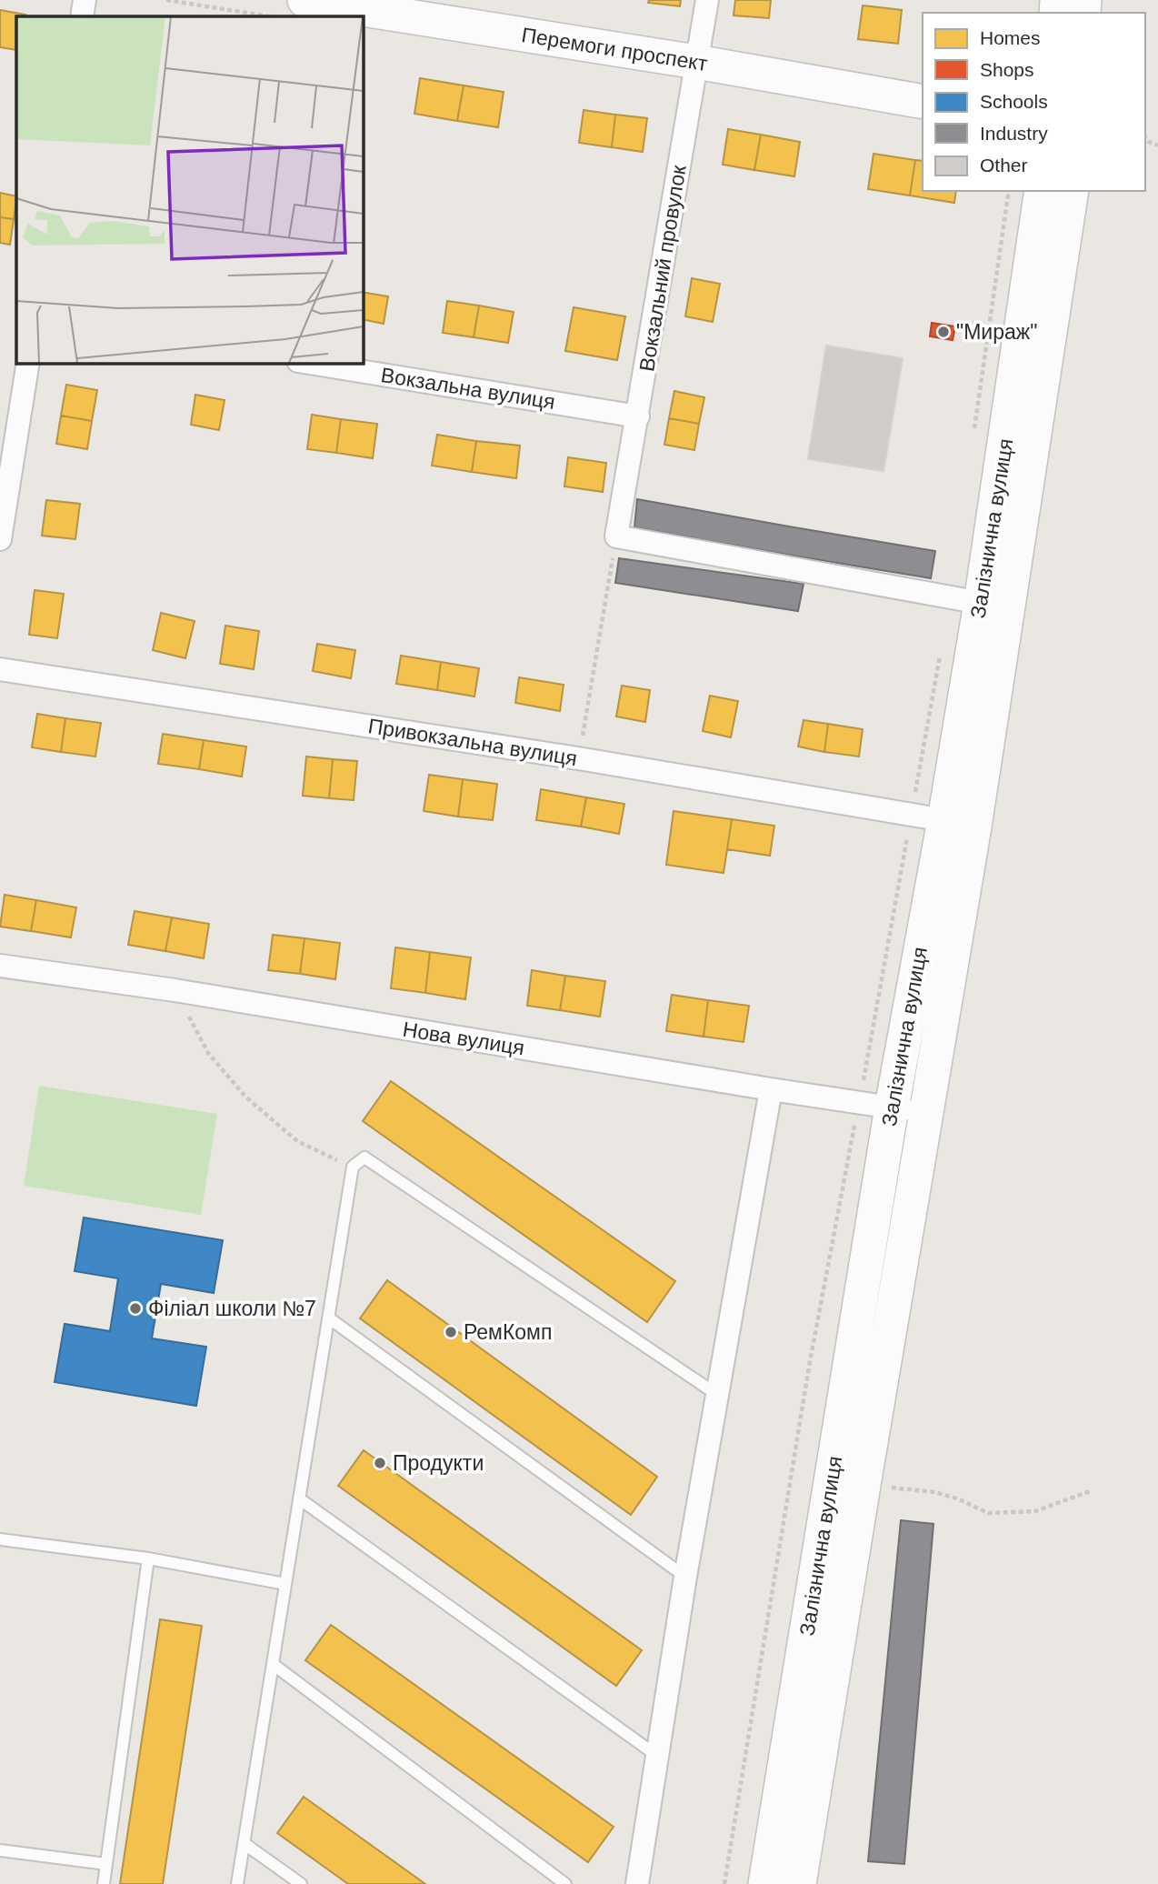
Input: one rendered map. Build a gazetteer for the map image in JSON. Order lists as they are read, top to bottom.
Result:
{
  "streets": {
    "main road": ["Перемоги проспект", "Залізнична вулиця"],
    "street": [
      "Вокзальний провулок",
      "Вокзальна вулиця",
      "Привокзальна вулиця",
      "Нова вулиця"
    ]
  },
  "crossings": [
    ["Перемоги проспект", "Вокзальний провулок"],
    ["Вокзальний провулок", "Вокзальна вулиця"],
    ["Залізнична вулиця", "Привокзальна вулиця"],
    ["Залізнична вулиця", "Нова вулиця"]
  ],
  "places": [
    "\"Мираж\"",
    "Філіал школи №7",
    "РемКомп",
    "Продукти"
  ],
  "legend": [
    "Homes",
    "Shops",
    "Schools",
    "Industry",
    "Other"
  ]
}
